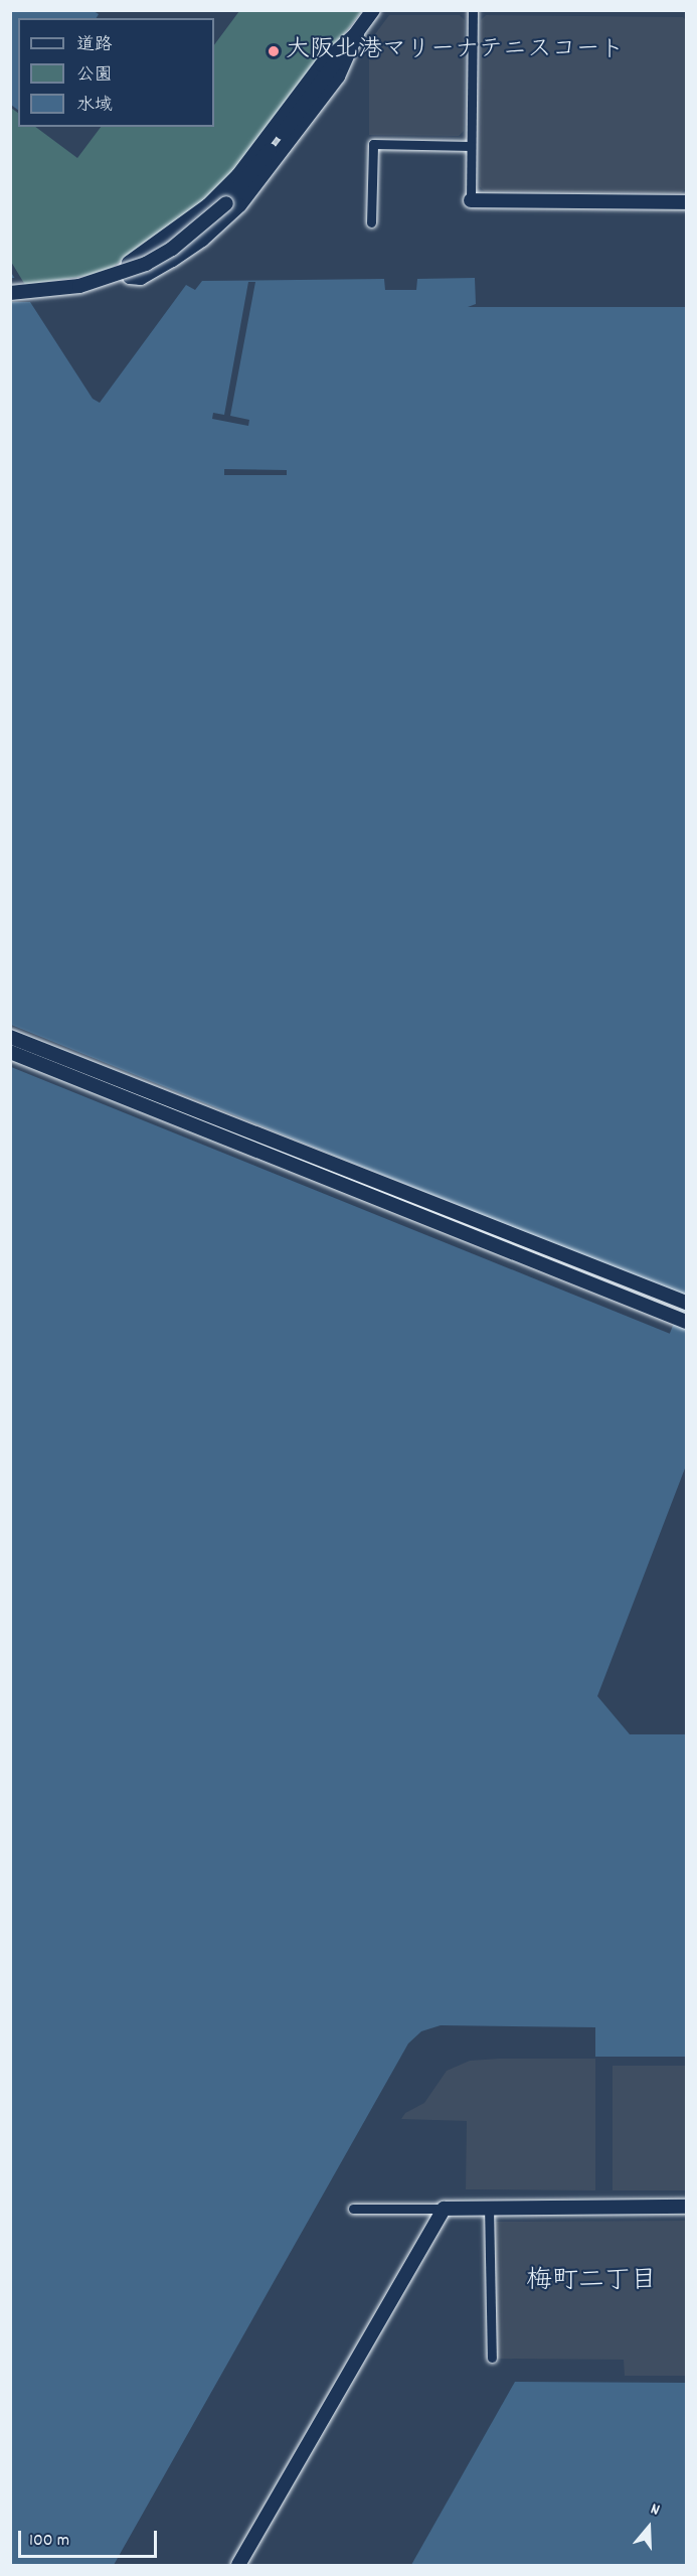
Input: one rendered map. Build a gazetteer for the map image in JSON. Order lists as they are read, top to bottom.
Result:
{
  "districts": ["梅町二丁目"],
  "places": ["大阪北港マリーナテニスコート"],
  "legend": ["道路", "公園", "水域"],
  "scale_bar": "100 m",
  "north": "top"
}
